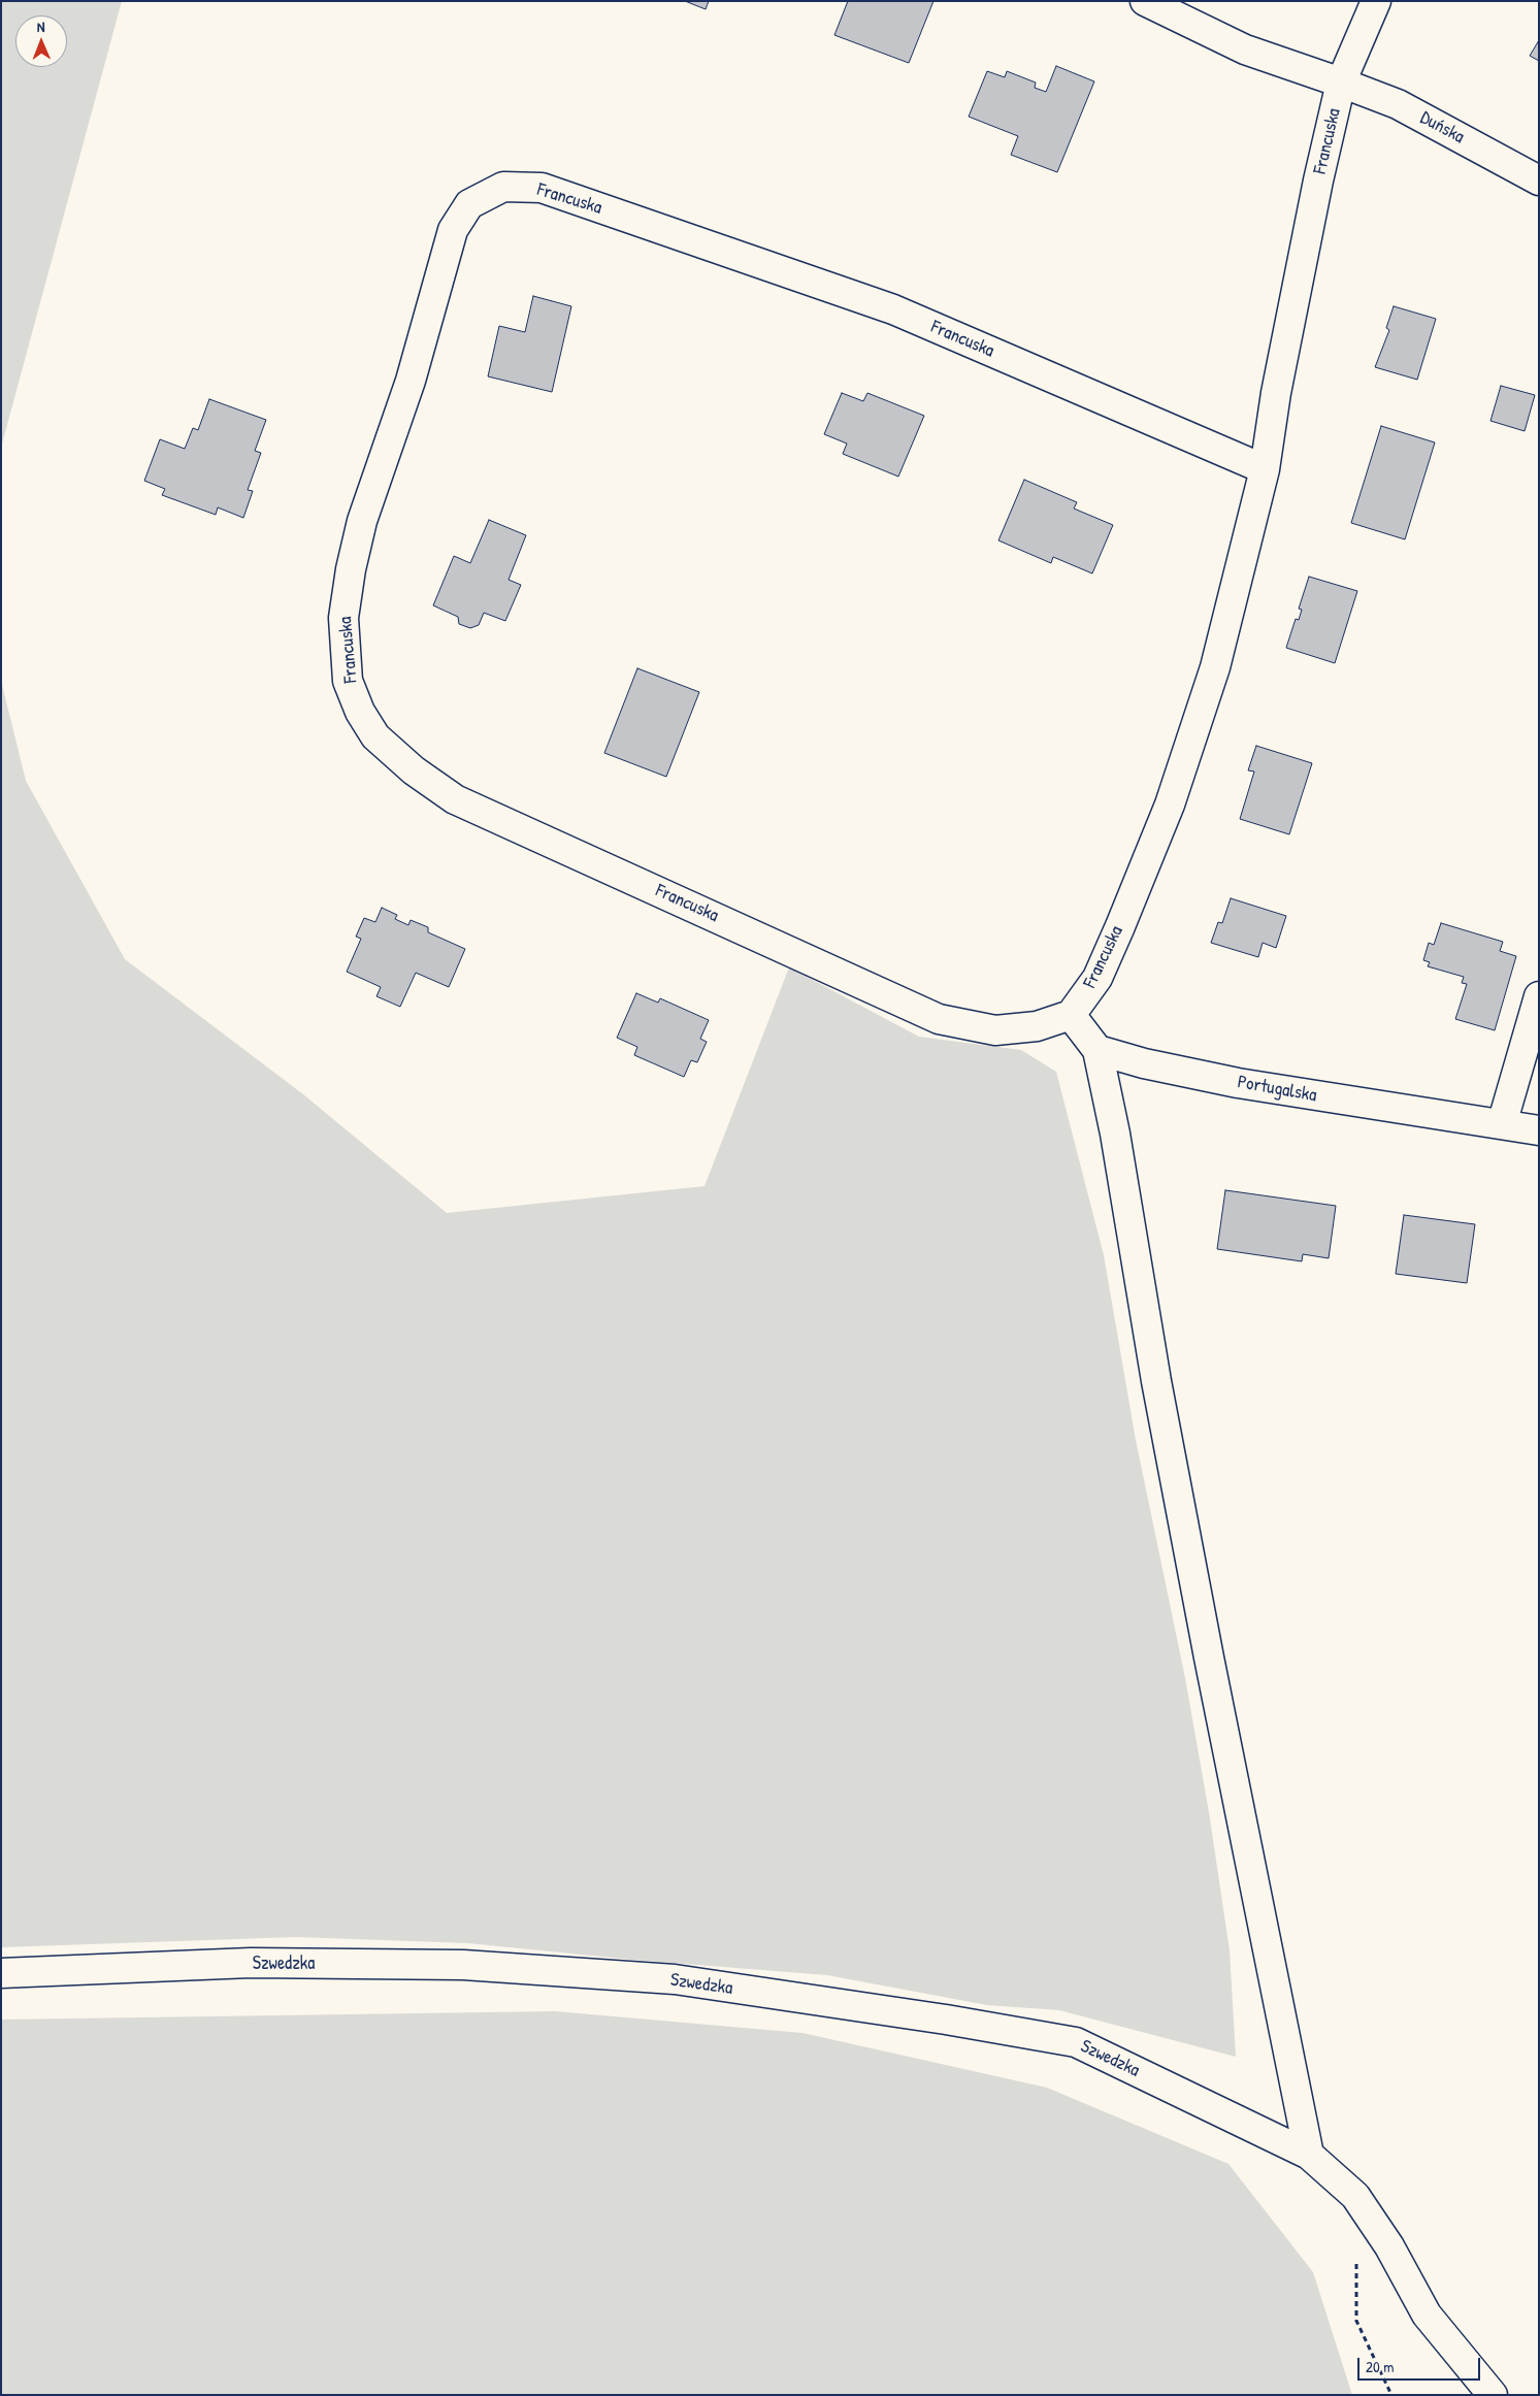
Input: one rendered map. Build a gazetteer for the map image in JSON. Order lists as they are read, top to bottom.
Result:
{
  "streets": {
    "street": [
      "Duńska",
      "Francuska",
      "Portugalska",
      "Szwedzka"
    ]
  },
  "crossings": [
    ["Duńska", "Francuska"]
  ],
  "scale_bar": "20 m",
  "north": "top"
}
